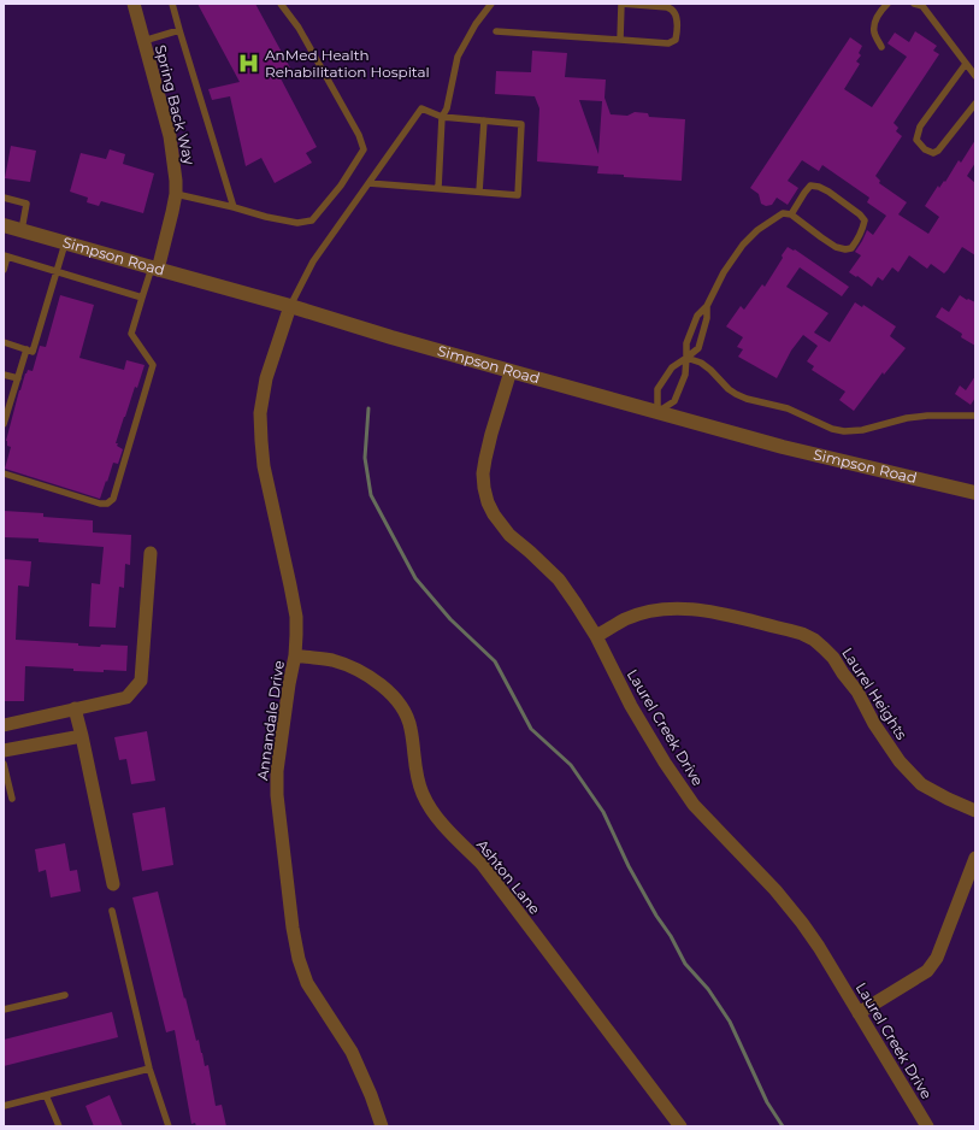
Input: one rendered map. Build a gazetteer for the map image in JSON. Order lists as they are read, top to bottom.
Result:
{
  "streets": {
    "street": [
      "Spring Back Way",
      "Simpson Road",
      "Laurel Heights",
      "Annandale Drive",
      "Laurel Creek Drive",
      "Ashton Lane"
    ]
  },
  "crossings": [
    ["Spring Back Way", "Simpson Road"],
    ["Simpson Road", "Annandale Drive"],
    ["Simpson Road", "Laurel Creek Drive"],
    ["Laurel Heights", "Laurel Creek Drive"],
    ["Annandale Drive", "Ashton Lane"]
  ],
  "places": {
    "hospital": ["AnMed Health Rehabilitation Hospital"]
  }
}
